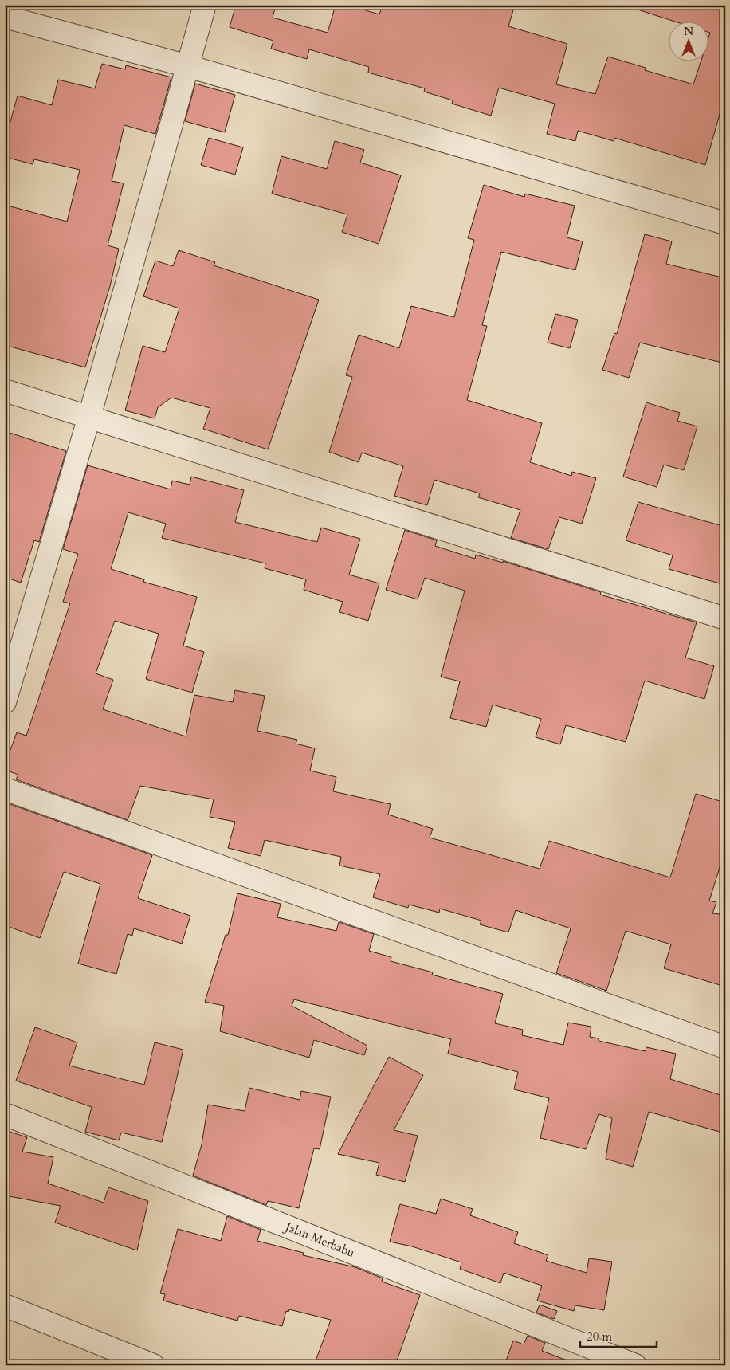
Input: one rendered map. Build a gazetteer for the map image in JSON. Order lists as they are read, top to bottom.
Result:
{
  "streets": {
    "street": ["Jalan Merbabu"]
  },
  "scale_bar": "20 m",
  "north": "top"
}
